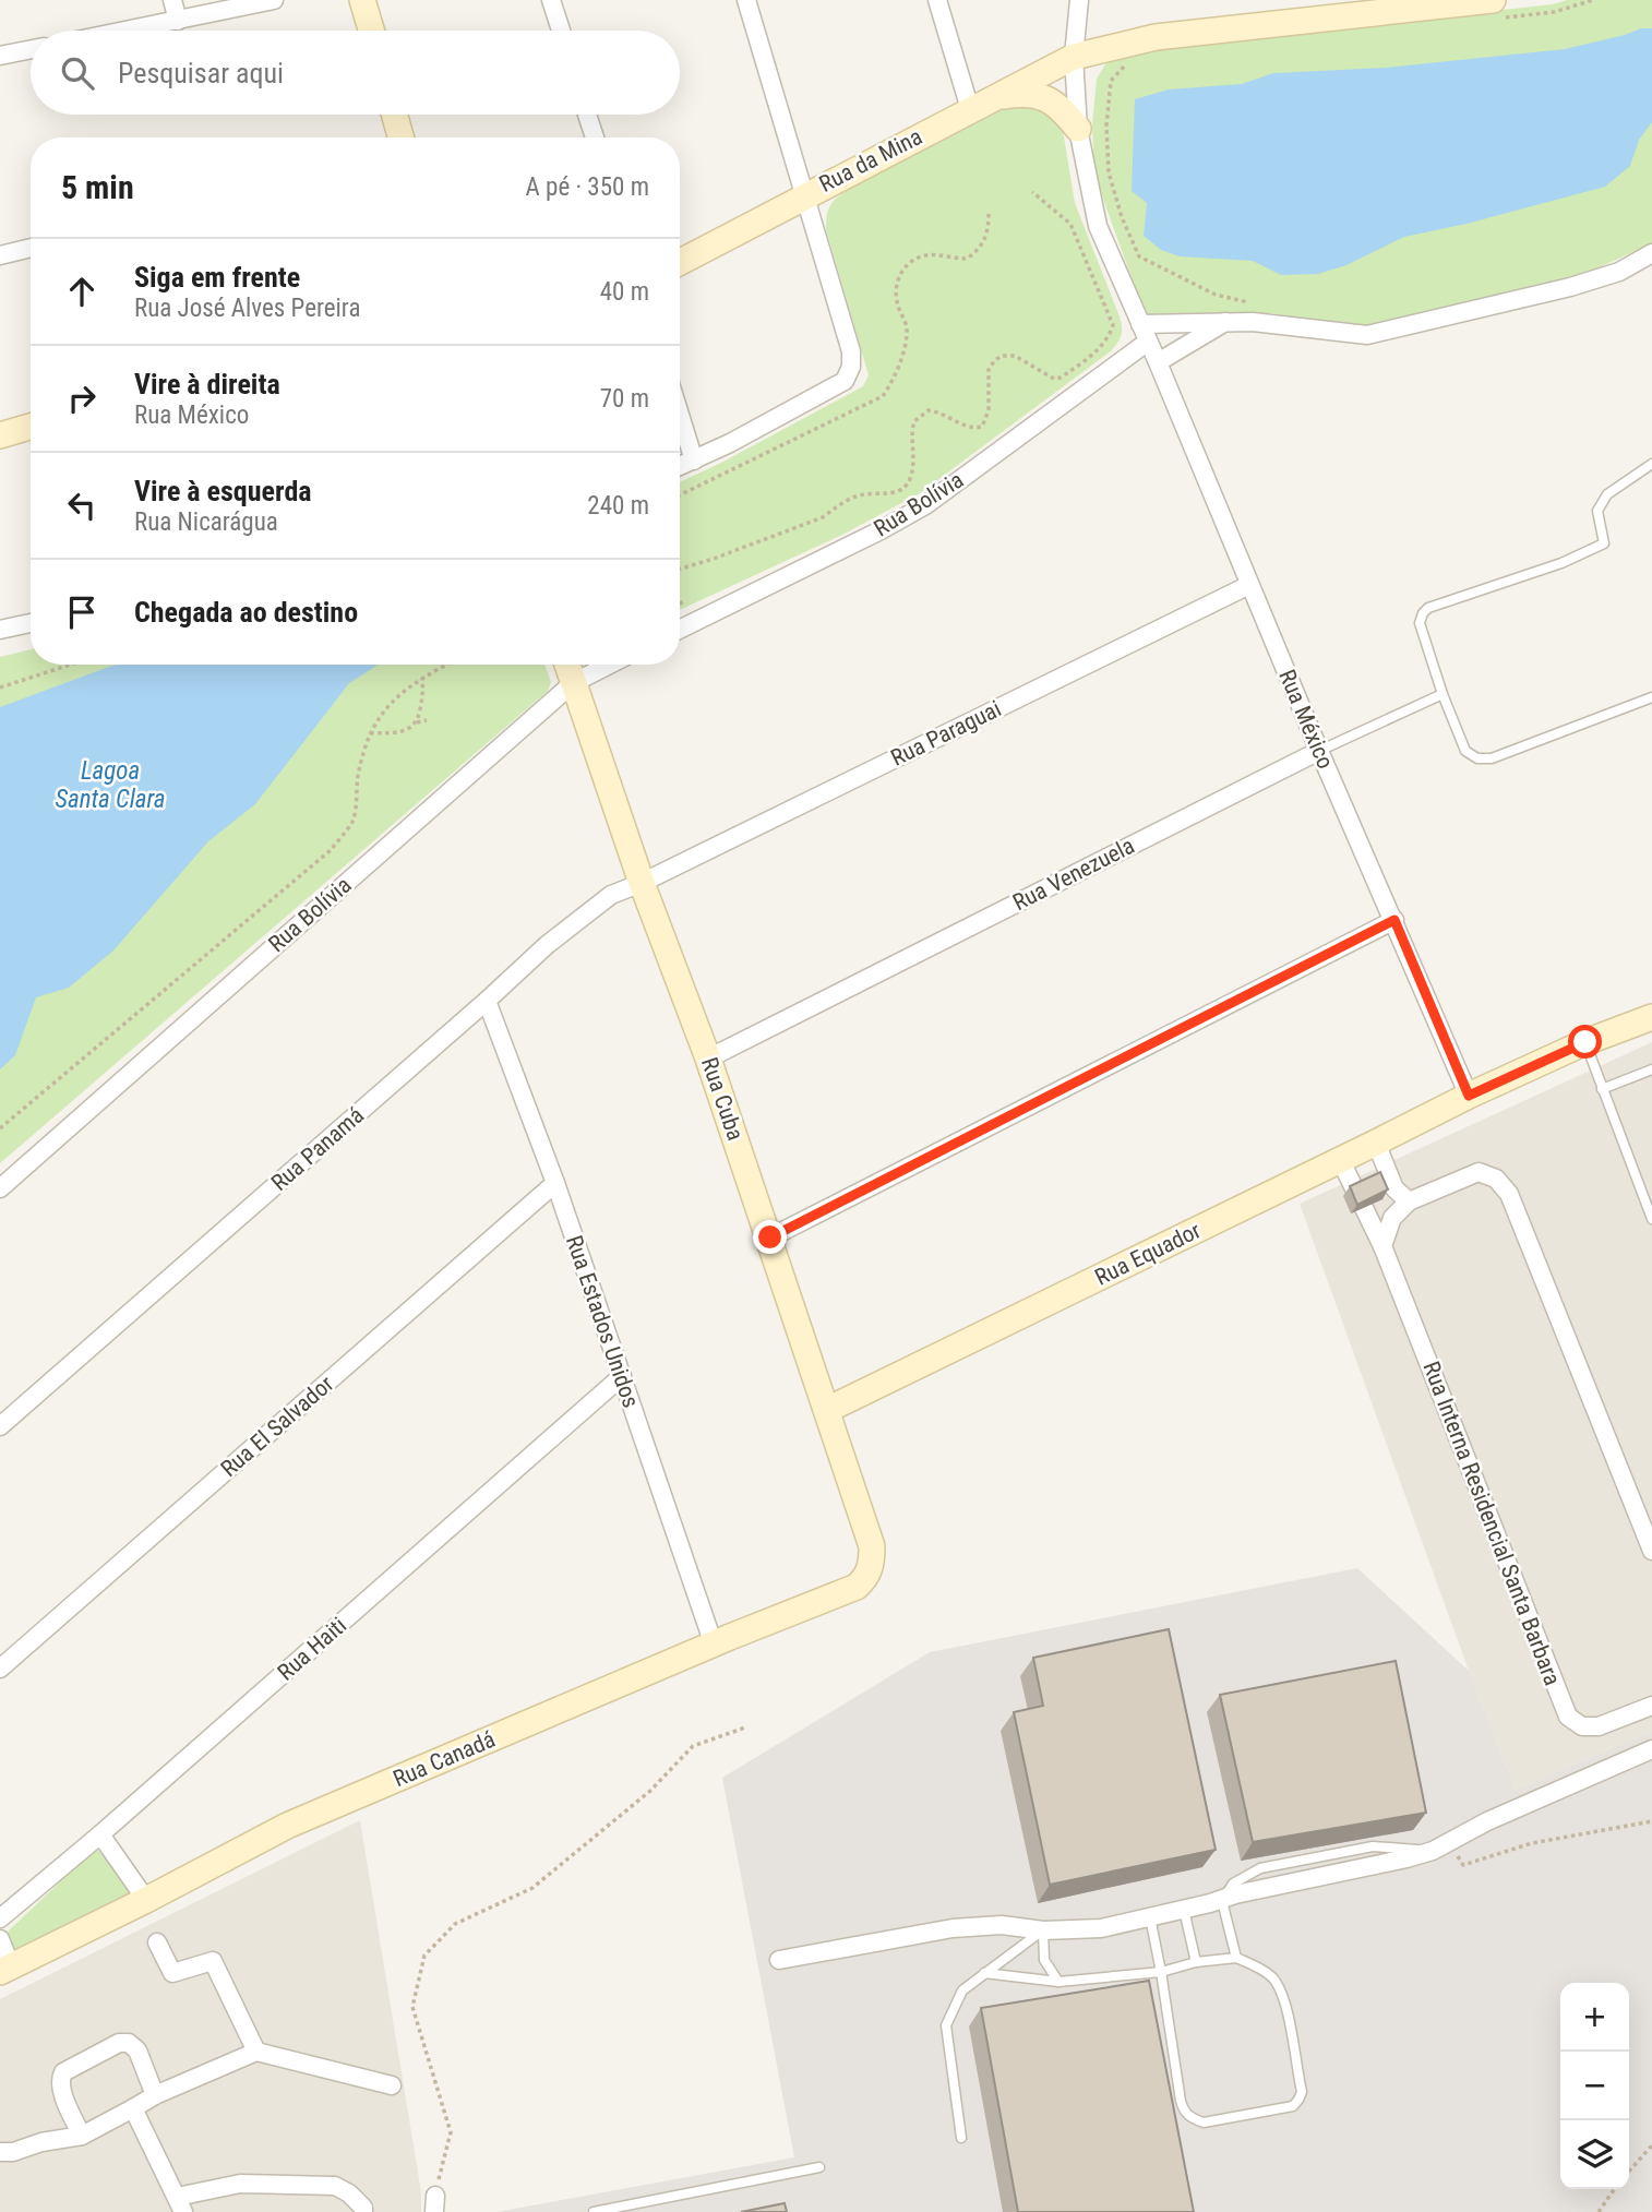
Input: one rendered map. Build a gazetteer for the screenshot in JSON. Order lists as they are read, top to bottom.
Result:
{
  "streets": {
    "main road": [
      "Rua da Mina",
      "Rua Cuba",
      "Rua Equador",
      "Rua Canadá"
    ],
    "street": [
      "Rua Bolívia",
      "Rua México",
      "Rua Paraguai",
      "Rua Venezuela",
      "Rua Panamá",
      "Rua Estados Unidos",
      "Rua El Salvador",
      "Rua Interna Residencial Santa Barbara",
      "Rua Haiti"
    ]
  },
  "crossings": [
    ["Rua da Mina", "Rua México"],
    ["Rua Bolívia", "Rua México"],
    ["Rua Bolívia", "Rua Cuba"],
    ["Rua México", "Rua Paraguai"],
    ["Rua México", "Rua Venezuela"],
    ["Rua México", "Rua Equador"],
    ["Rua Paraguai", "Rua Cuba"],
    ["Rua Paraguai", "Rua Panamá"],
    ["Rua Venezuela", "Rua Cuba"],
    ["Rua Cuba", "Rua Panamá"],
    ["Rua Cuba", "Rua Equador"],
    ["Rua Cuba", "Rua Canadá"],
    ["Rua Panamá", "Rua Estados Unidos"],
    ["Rua Estados Unidos", "Rua El Salvador"],
    ["Rua Estados Unidos", "Rua Haiti"],
    ["Rua Estados Unidos", "Rua Canadá"]
  ],
  "water": ["Lagoa Santa Clara"],
  "page": {
    "search": "Pesquisar aqui",
    "heading": ["5 min", "A pé · 350 m"],
    "list": [
      ["Siga em frente", "Rua José Alves Pereira", "40 m"],
      ["Vire à direita", "Rua México", "70 m"],
      ["Vire à esquerda", "Rua Nicarágua", "240 m"],
      "Chegada ao destino"
    ],
    "map_buttons": ["+", "−"]
  }
}
